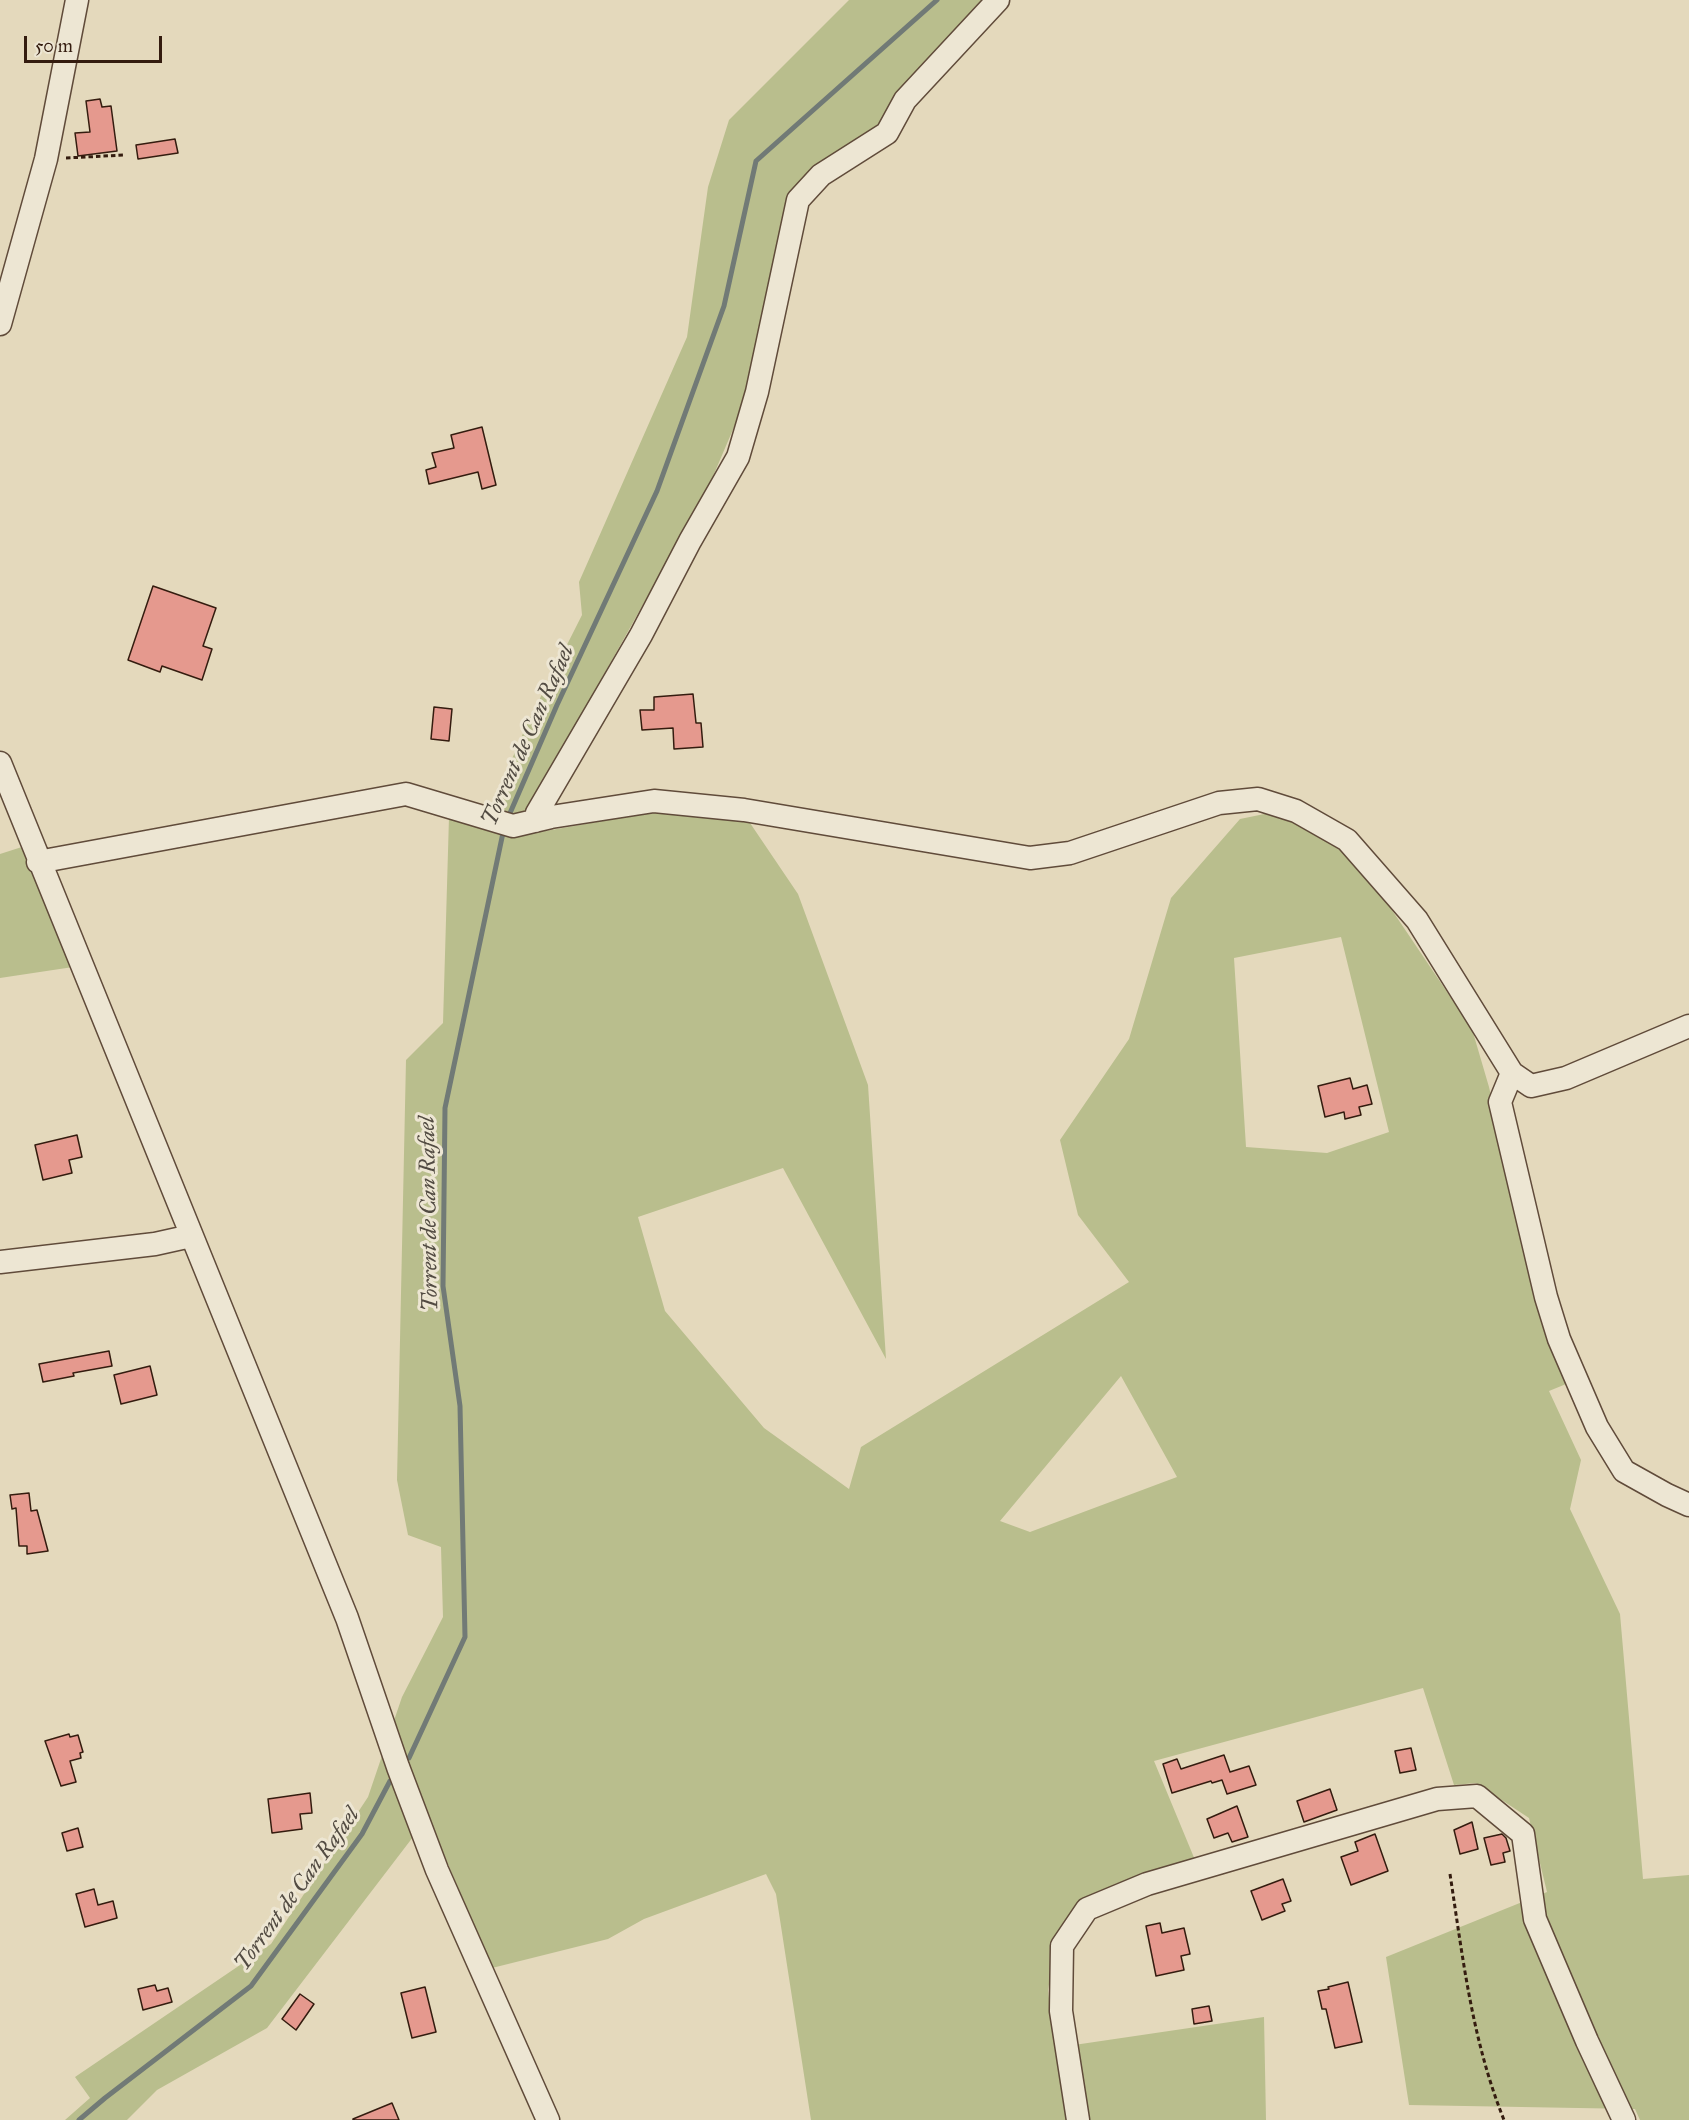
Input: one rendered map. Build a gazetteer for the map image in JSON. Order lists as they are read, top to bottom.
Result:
{
  "water": ["Torrent de Can Rafael"],
  "scale_bar": "50 m"
}
